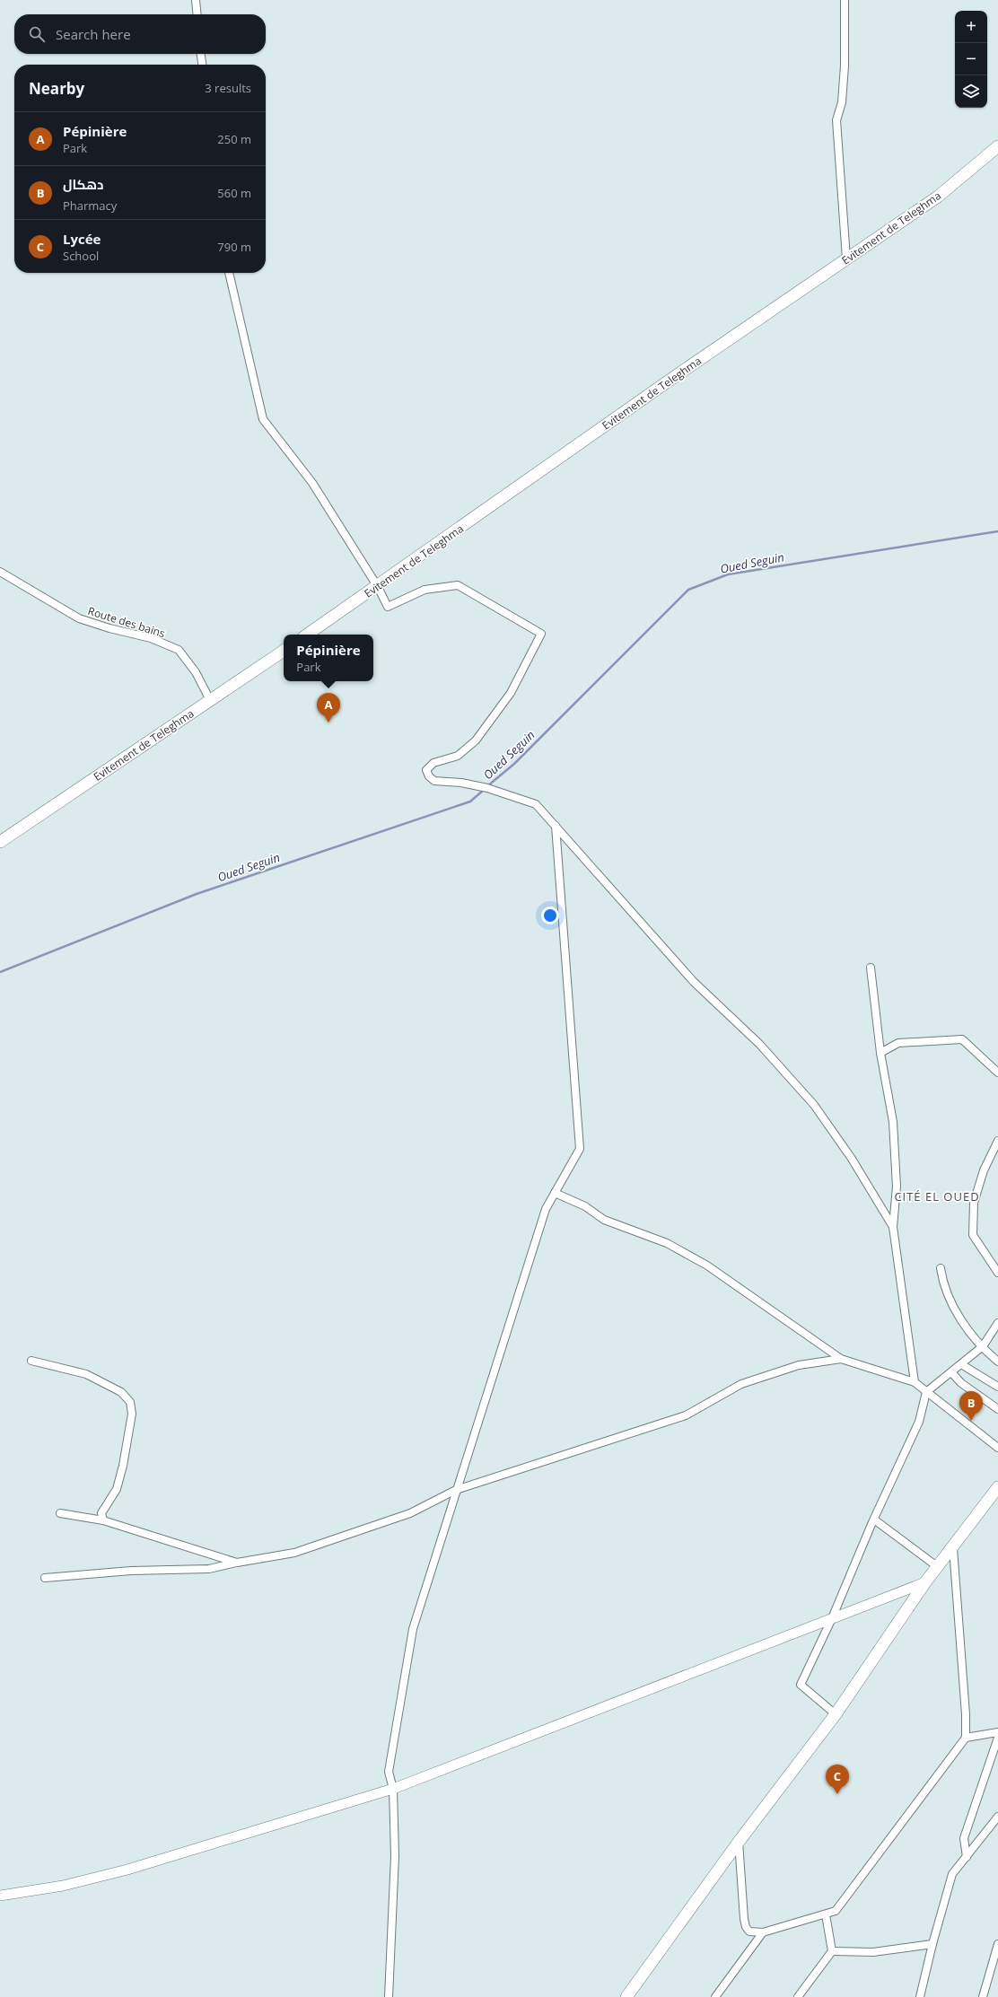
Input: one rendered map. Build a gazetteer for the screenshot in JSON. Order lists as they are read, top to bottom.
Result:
{
  "streets": {
    "main road": ["Evitement de Teleghma"],
    "street": ["Route des bains"]
  },
  "crossings": [
    ["Evitement de Teleghma", "Route des bains"]
  ],
  "districts": ["CITÉ EL OUED"],
  "water": ["Oued Seguin"],
  "page": {
    "map_buttons": ["+", "−"],
    "search": "Search here",
    "heading": ["Nearby", "3 results"],
    "list": [
      {
        "mark": "A",
        "name": "Pépinière",
        "note": "Park",
        "value": "250 m"
      },
      {
        "mark": "B",
        "name": "دهكال",
        "note": "Pharmacy",
        "value": "560 m"
      },
      {
        "mark": "C",
        "name": "Lycée",
        "note": "School",
        "value": "790 m"
      }
    ],
    "popup": ["Pépinière", "Park"],
    "pins": ["A", "B", "C"]
  }
}
